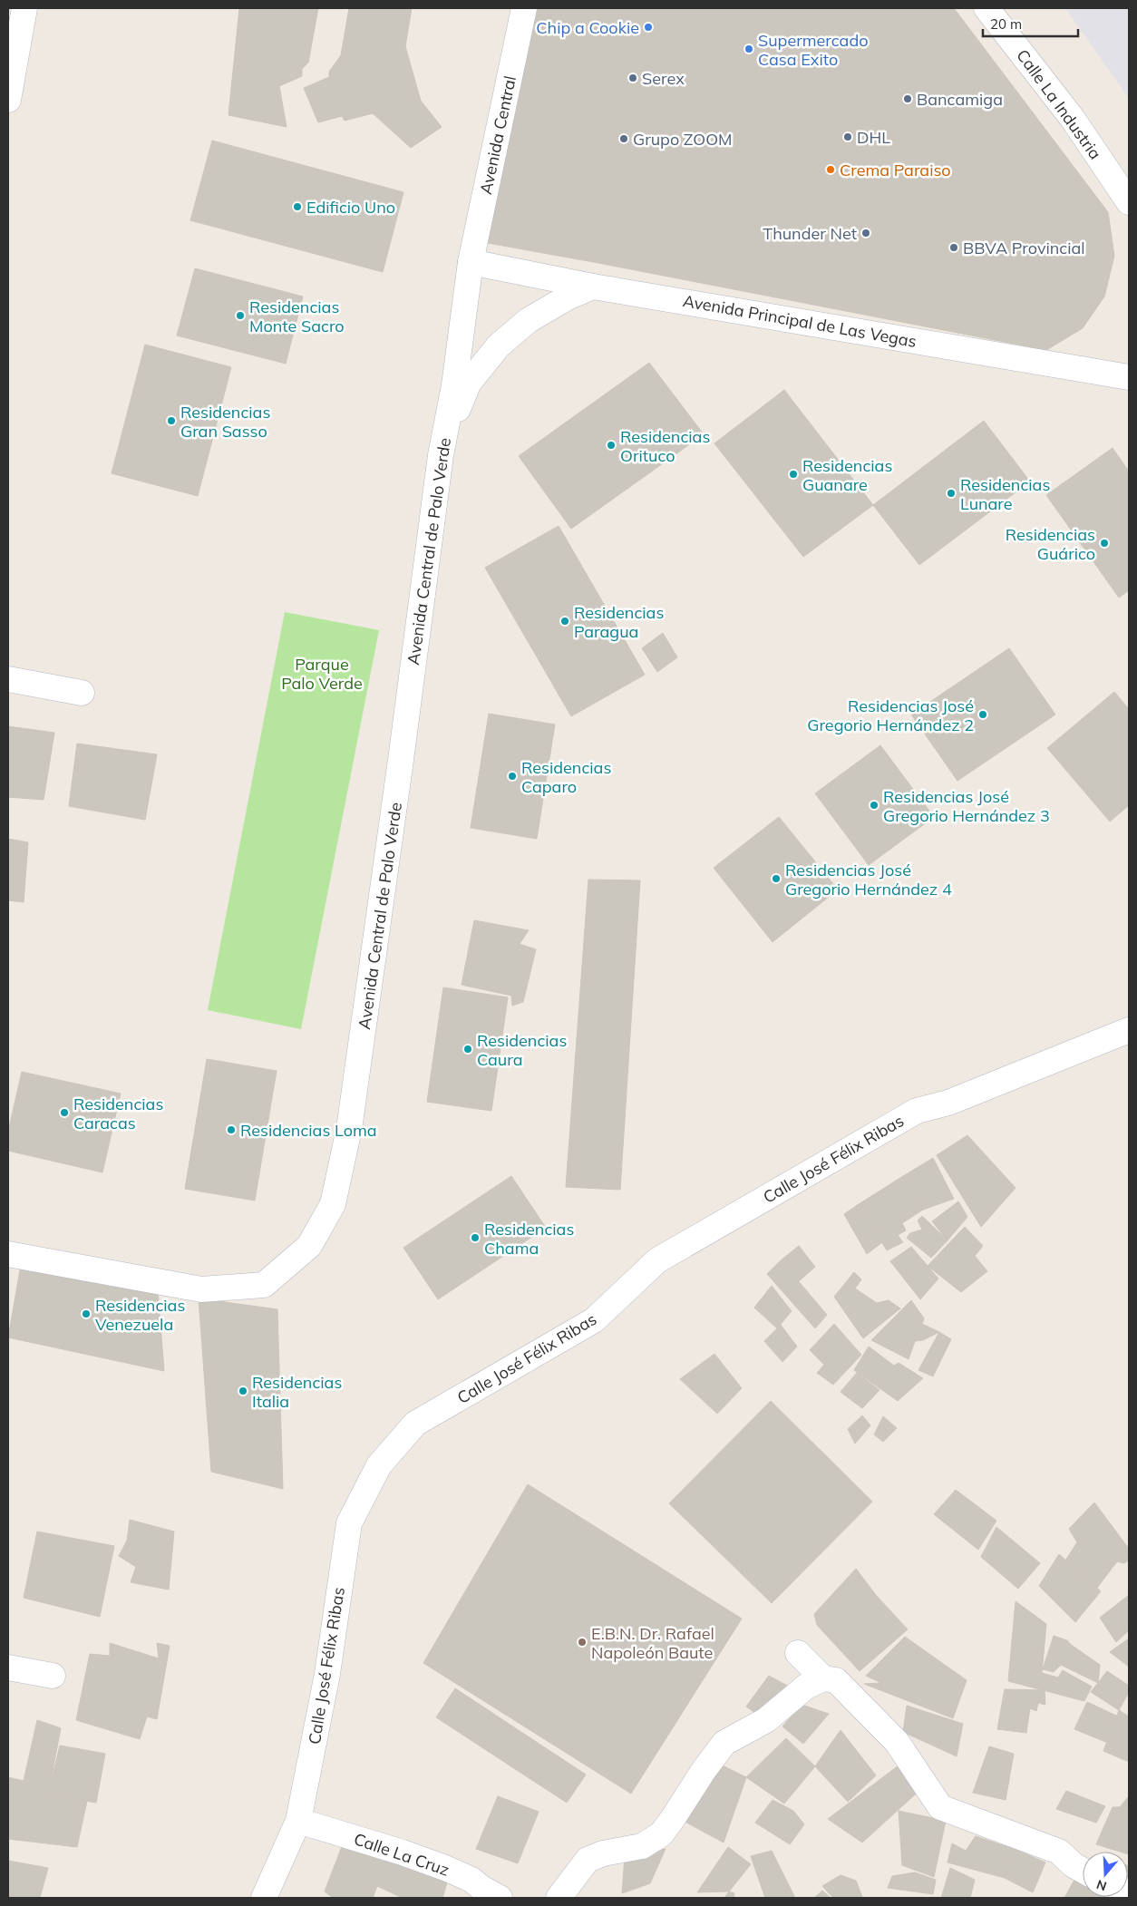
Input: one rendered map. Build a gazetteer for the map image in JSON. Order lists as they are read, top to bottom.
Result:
{
  "streets": {
    "street": [
      "Calle La Industria",
      "Avenida Central",
      "Avenida Principal de Las Vegas",
      "Avenida Central de Palo Verde",
      "Calle José Félix Ribas",
      "Calle La Cruz"
    ]
  },
  "crossings": [
    ["Avenida Central", "Avenida Principal de Las Vegas"],
    ["Avenida Central", "Avenida Central de Palo Verde"],
    ["Avenida Principal de Las Vegas", "Avenida Central de Palo Verde"],
    ["Calle José Félix Ribas", "Calle La Cruz"]
  ],
  "parks": ["Parque Palo Verde"],
  "places": [
    "Chip a Cookie",
    "Supermercado Casa Exito",
    "Serex",
    "Bancamiga",
    "DHL",
    "Grupo ZOOM",
    "Crema Paraiso",
    "Edificio Uno",
    "Thunder Net",
    "BBVA Provincial",
    "Residencias Monte Sacro",
    "Residencias Gran Sasso",
    "Residencias Orituco",
    "Residencias Guanare",
    "Residencias Lunare",
    "Residencias Guárico",
    "Residencias Paragua",
    "Residencias José Gregorio Hernández 2",
    "Residencias Caparo",
    "Residencias José Gregorio Hernández 3",
    "Residencias José Gregorio Hernández 4",
    "Residencias Caura",
    "Residencias Caracas",
    "Residencias Loma",
    "Residencias Chama",
    "Residencias Venezuela",
    "Residencias Italia",
    "E.B.N. Dr. Rafael Napoleón Baute"
  ],
  "scale_bar": "20 m",
  "north": "bottom"
}
